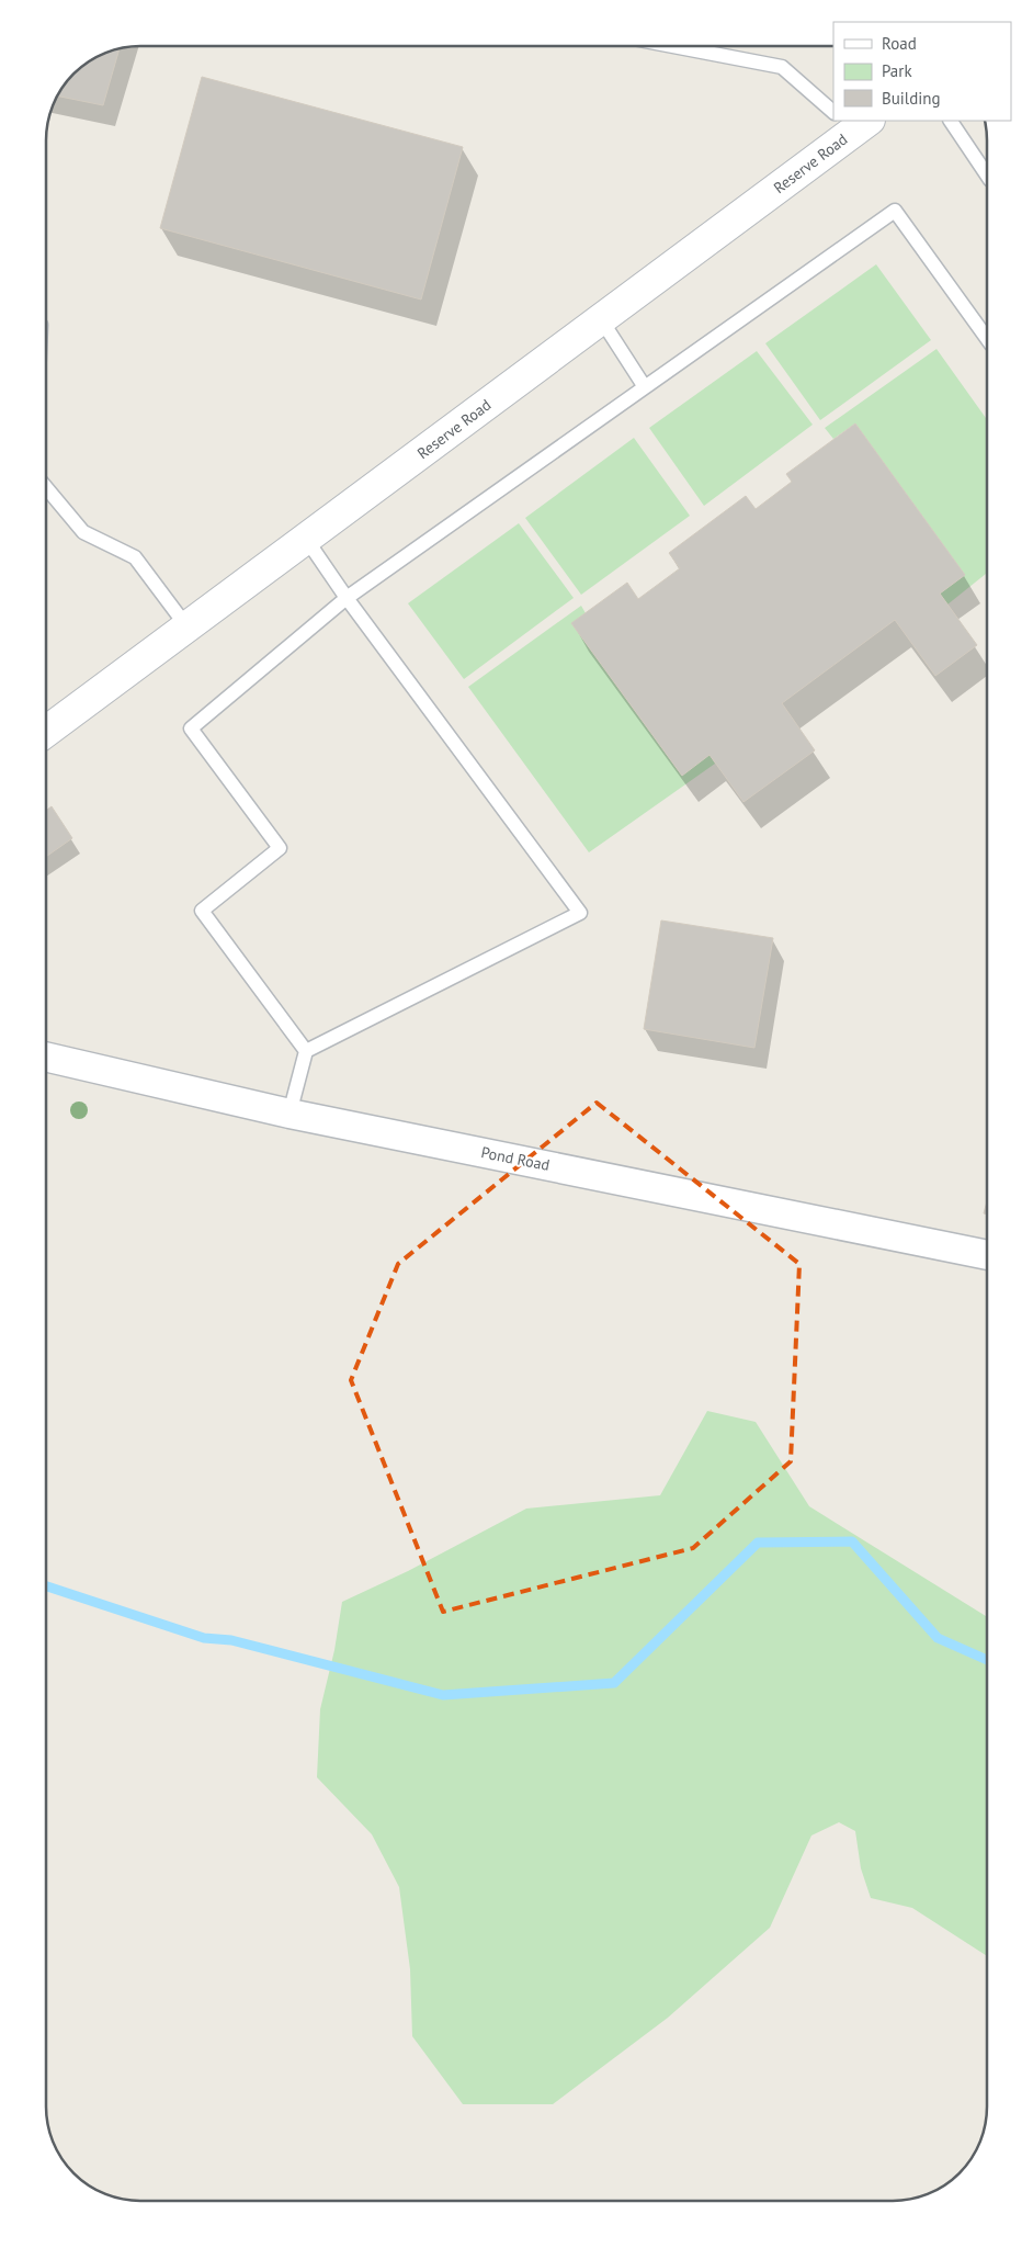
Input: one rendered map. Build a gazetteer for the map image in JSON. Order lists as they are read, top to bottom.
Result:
{
  "streets": {
    "street": ["Reserve Road", "Pond Road"]
  },
  "legend": ["Road", "Park", "Building"]
}
